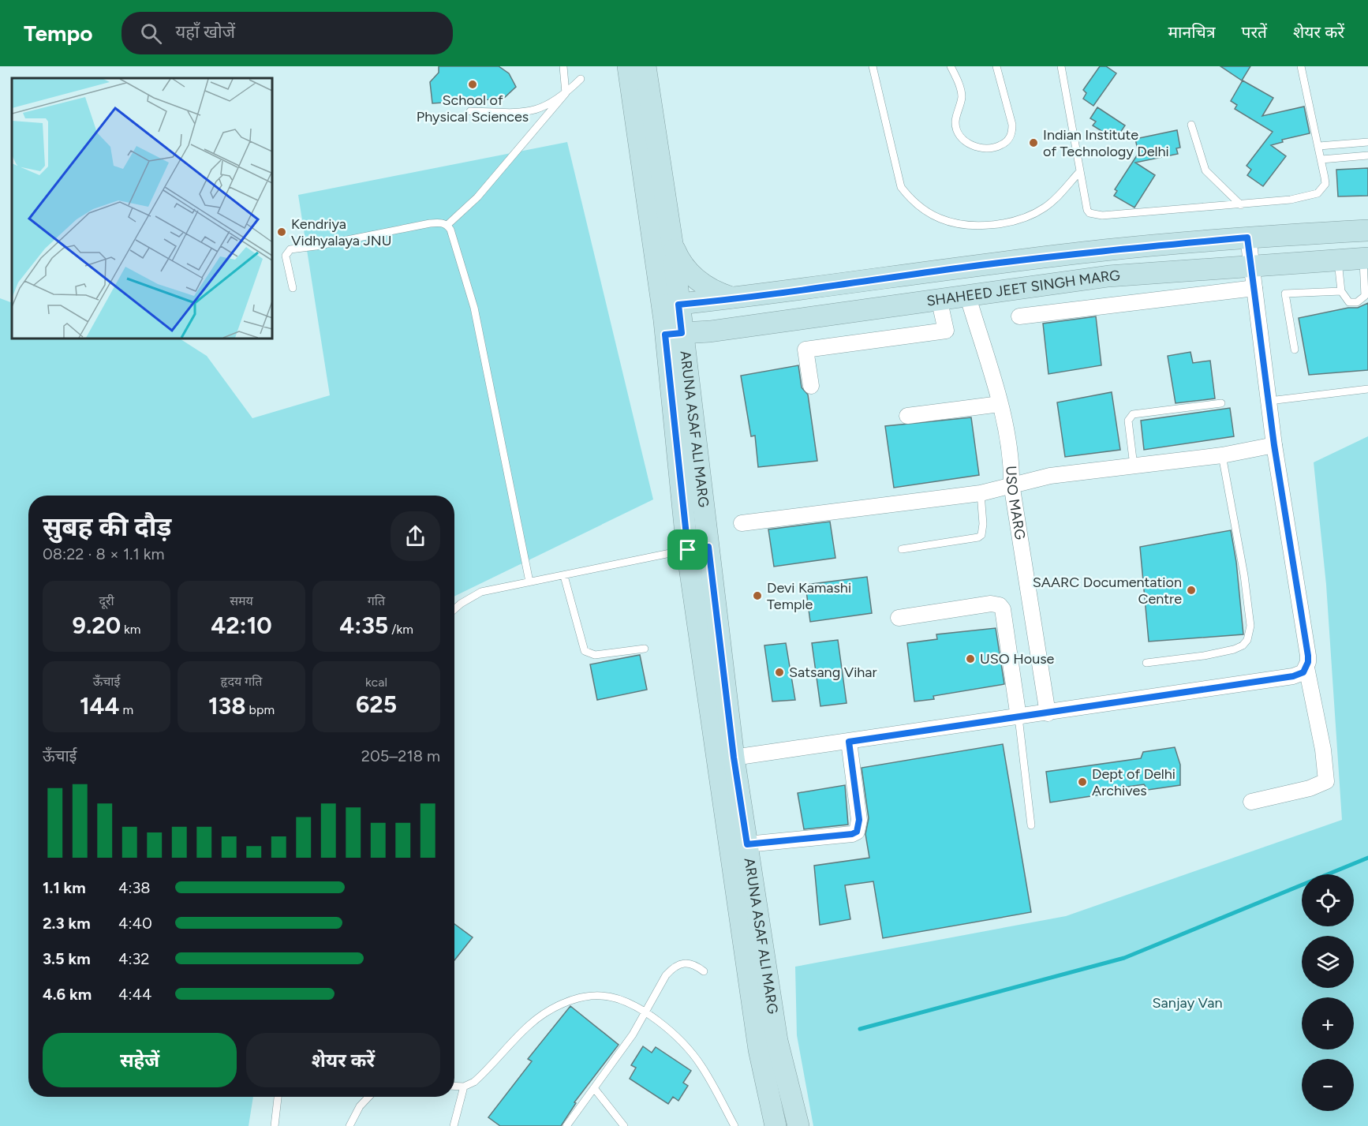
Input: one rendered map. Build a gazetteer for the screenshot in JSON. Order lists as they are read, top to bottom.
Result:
{
  "streets": {
    "main road": ["SHAHEED JEET SINGH MARG", "ARUNA ASAF ALI MARG"],
    "street": ["USO MARG"]
  },
  "crossings": [
    ["SHAHEED JEET SINGH MARG", "ARUNA ASAF ALI MARG"],
    ["SHAHEED JEET SINGH MARG", "USO MARG"]
  ],
  "parks": ["Sanjay Van"],
  "places": [
    "School of Physical Sciences",
    "Indian Institute of Technology Delhi",
    "Kendriya Vidhyalaya JNU",
    "SAARC Documentation Centre",
    "Devi Kamashi Temple",
    "USO House",
    "Satsang Vihar",
    "Dept of Delhi Archives"
  ],
  "page": {
    "header": "Tempo",
    "search": "यहाँ खोजें",
    "nav": ["मानचित्र", "परतें", "शेयर करें"],
    "heading": ["सुबह की दौड़", "08:22 · 8 × 1.1 km"],
    "stats": [
      ["दूरी", "9.20 km"],
      ["समय", "42:10"],
      ["गति", "4:35 /km"],
      ["ऊँचाई", "144 m"],
      ["हृदय गति", "138 bpm"],
      ["kcal", "625"]
    ],
    "chart": ["ऊँचाई", "205–218 m"],
    "list": [
      {
        "name": "1.1 km",
        "note": "4:38"
      },
      {
        "name": "2.3 km",
        "note": "4:40"
      },
      {
        "name": "3.5 km",
        "note": "4:32"
      },
      {
        "name": "4.6 km",
        "note": "4:44"
      }
    ],
    "map_buttons": ["+", "−"],
    "buttons": ["सहेजें", "शेयर करें"]
  }
}
